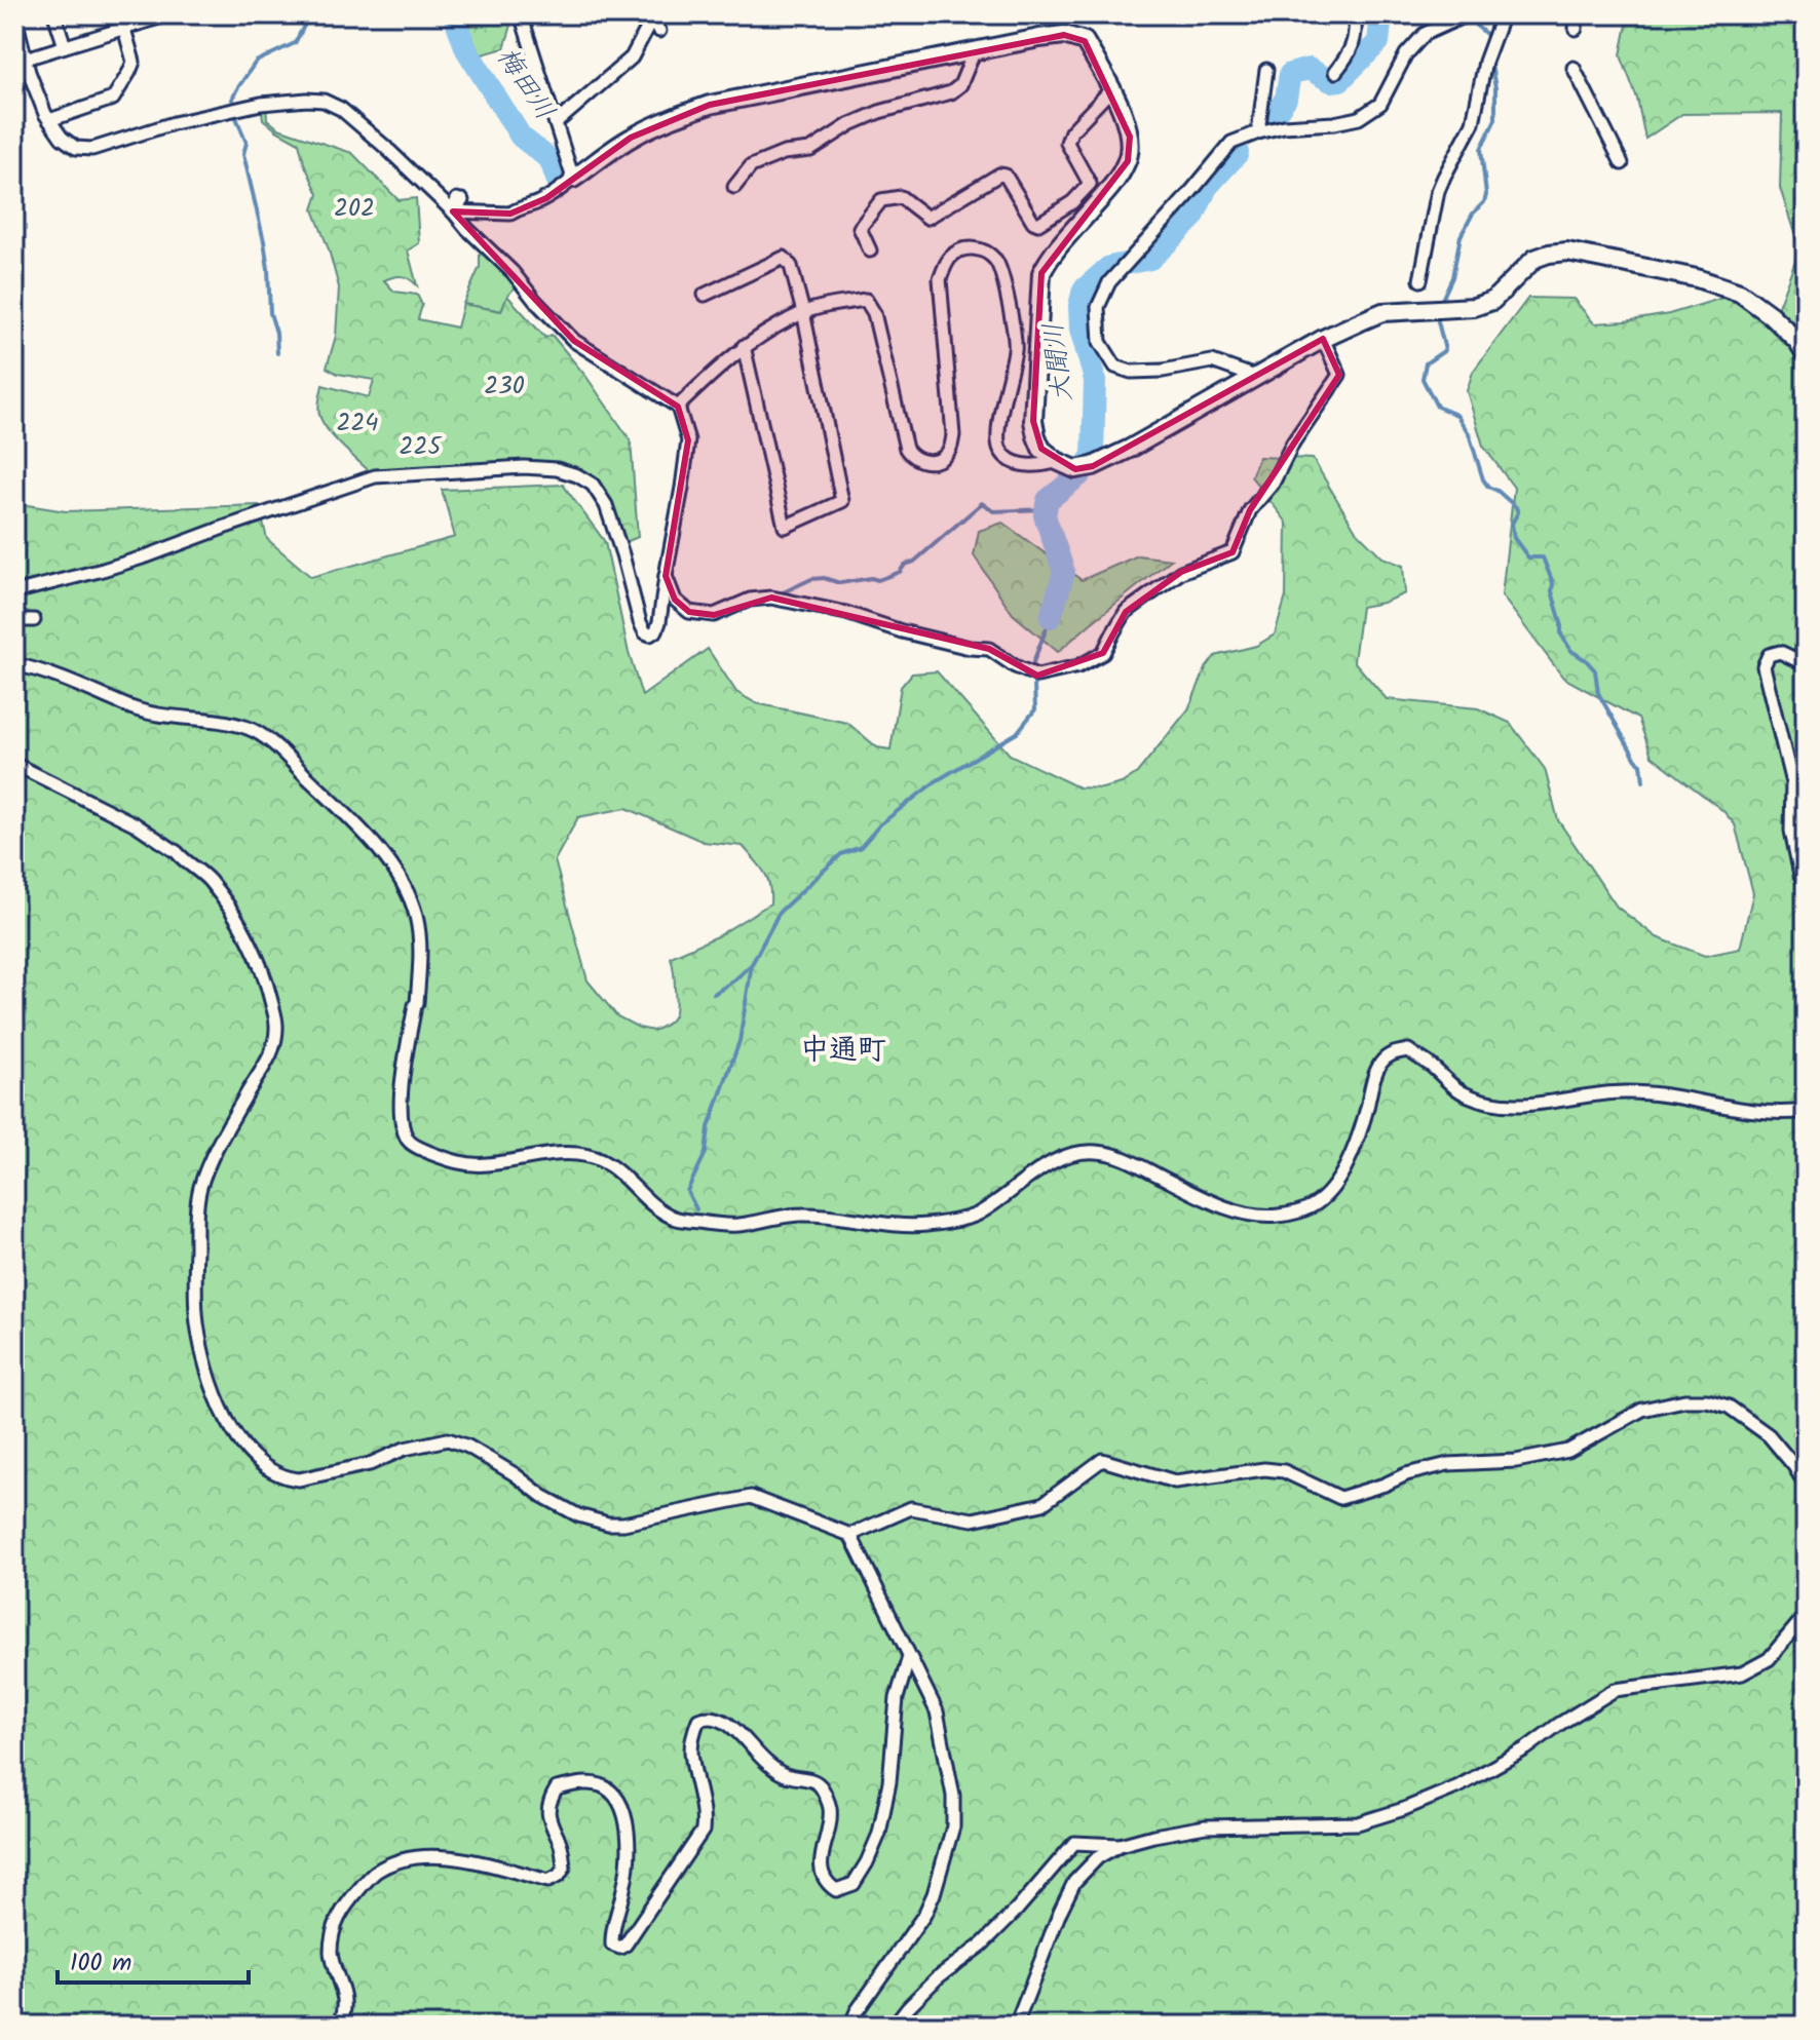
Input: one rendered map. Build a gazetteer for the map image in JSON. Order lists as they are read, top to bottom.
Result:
{
  "districts": ["中通町"],
  "water": ["梅田川", "大聞川"],
  "parks": [
    "202",
    "230",
    "224",
    "225"
  ],
  "scale_bar": "100 m"
}
